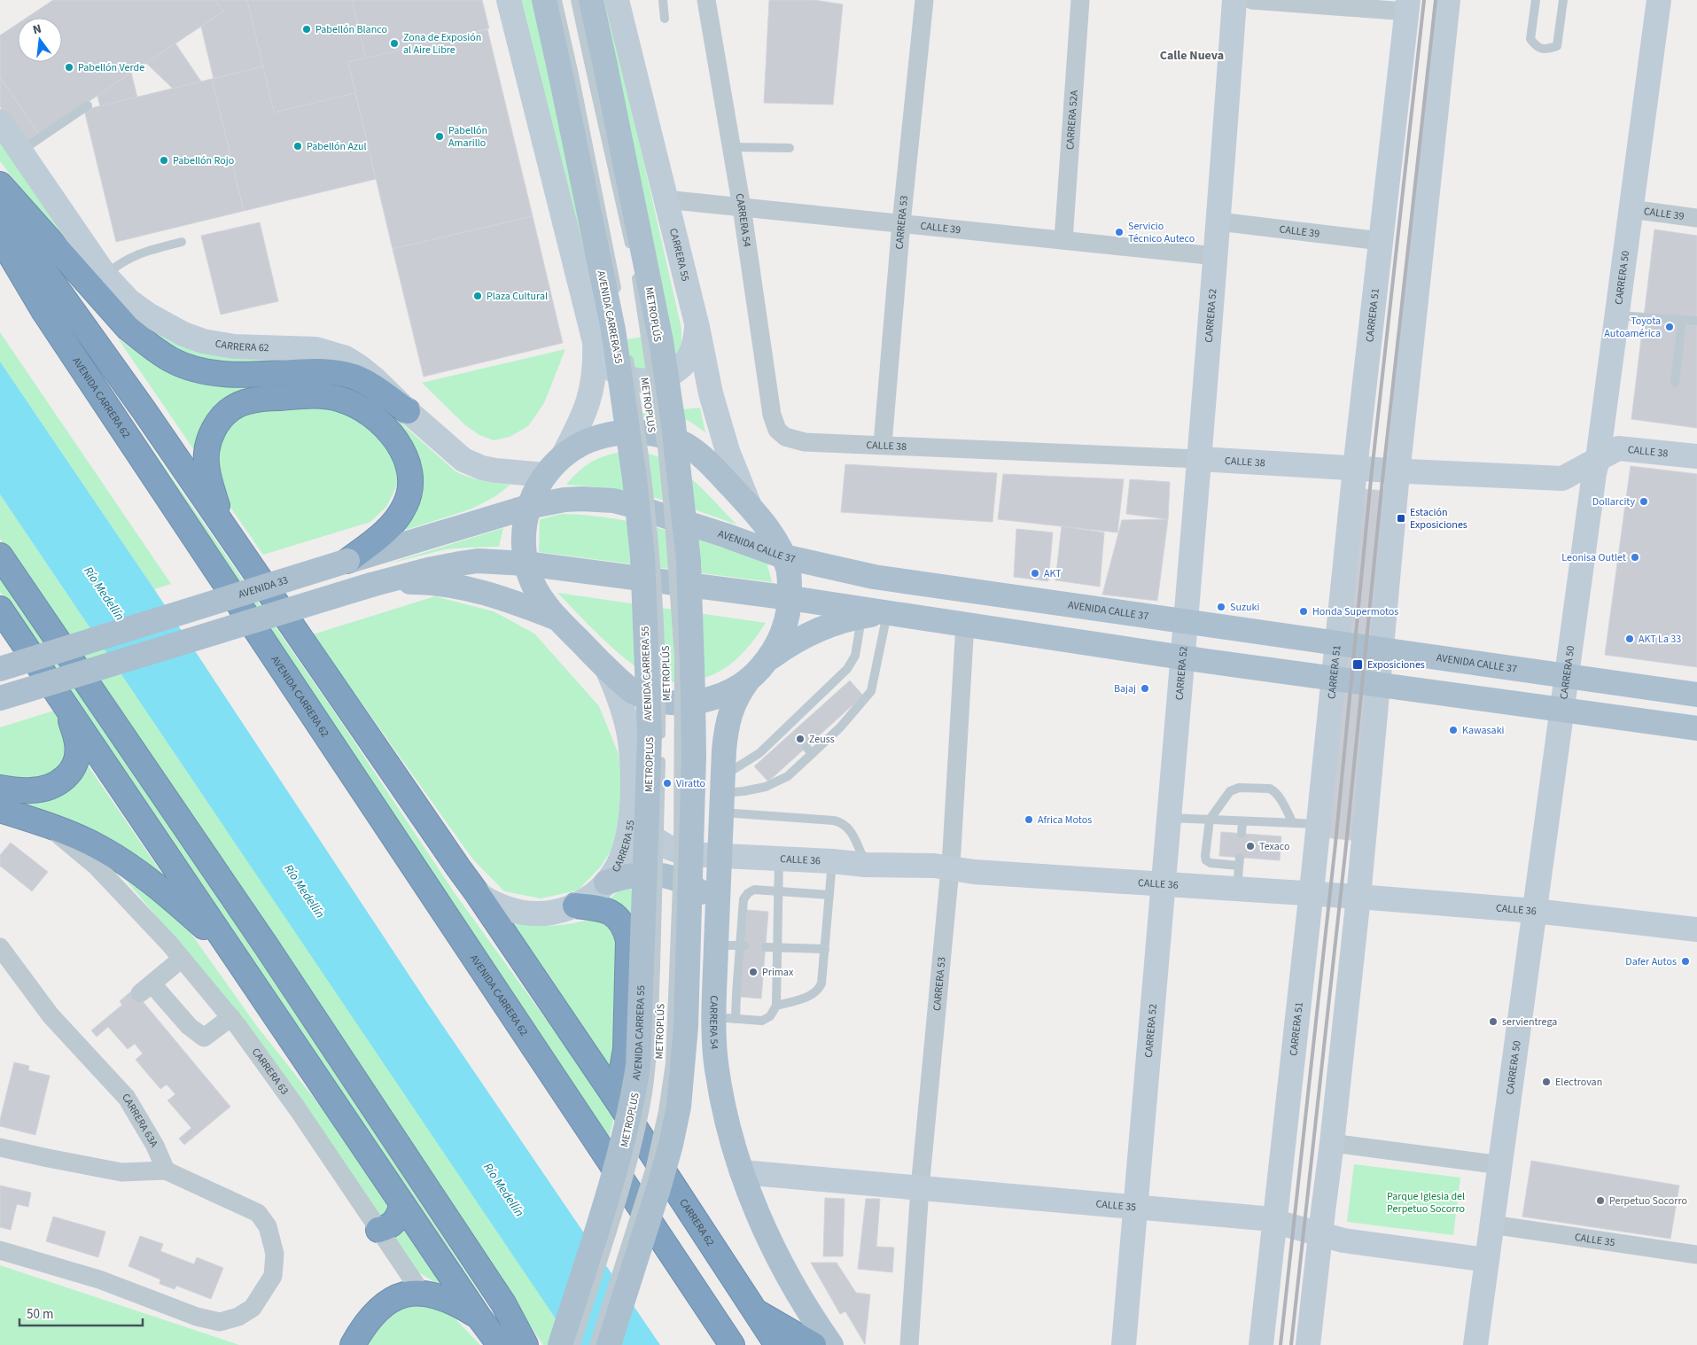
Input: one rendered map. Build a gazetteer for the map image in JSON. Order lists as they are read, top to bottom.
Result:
{
  "streets": {
    "highway": ["CARRERA 62", "AVENIDA CARRERA 62"],
    "main road": [
      "CARRERA 54",
      "AVENIDA CARRERA 55",
      "AVENIDA CALLE 37",
      "AVENIDA 33"
    ],
    "street": [
      "CARRERA 52A",
      "CALLE 39",
      "CARRERA 53",
      "CARRERA 55",
      "CARRERA 50",
      "CARRERA 52",
      "CARRERA 51",
      "CALLE 38",
      "CALLE 36",
      "CARRERA 63",
      "CARRERA 63A",
      "CALLE 35"
    ],
    "lane": ["METROPLÚS", "METROPLUS"]
  },
  "crossings": [
    ["CARRERA 52A", "CALLE 39"],
    ["CALLE 39", "CARRERA 54"],
    ["CALLE 39", "CARRERA 53"],
    ["CALLE 39", "CARRERA 55"],
    ["CALLE 39", "CARRERA 50"],
    ["CALLE 39", "CARRERA 52"],
    ["CALLE 39", "CARRERA 51"],
    ["CARRERA 54", "CALLE 38"],
    ["CARRERA 54", "CALLE 36"],
    ["CARRERA 54", "CALLE 35"],
    ["CARRERA 53", "CALLE 38"],
    ["CARRERA 53", "CALLE 36"],
    ["CARRERA 53", "CALLE 35"],
    ["CARRERA 55", "CALLE 36"],
    ["CARRERA 50", "CALLE 38"],
    ["CARRERA 50", "AVENIDA CALLE 37"],
    ["CARRERA 50", "CALLE 36"],
    ["CARRERA 50", "CALLE 35"],
    ["CARRERA 52", "CALLE 38"],
    ["CARRERA 52", "AVENIDA CALLE 37"],
    ["CARRERA 52", "CALLE 36"],
    ["CARRERA 52", "CALLE 35"],
    ["CARRERA 51", "CALLE 38"],
    ["CARRERA 51", "AVENIDA CALLE 37"],
    ["CARRERA 51", "CALLE 36"],
    ["CARRERA 51", "CALLE 35"],
    ["AVENIDA CALLE 37", "AVENIDA 33"]
  ],
  "districts": ["Calle Nueva"],
  "water": ["Río Medellín"],
  "parks": ["Parque Iglesia del Perpetuo Socorro"],
  "places": {
    "other": [
      "Pabellón Blanco",
      "Zona de Exposión al Aire Libre",
      "Pabellón Verde",
      "Pabellón Amarillo",
      "Pabellón Azul",
      "Pabellón Rojo",
      "Servicio Técnico Auteco",
      "Plaza Cultural",
      "Toyota Autoamérica",
      "Dollarcity",
      "Leonisa Outlet",
      "AKT",
      "Suzuki",
      "Honda Supermotos",
      "AKT La 33",
      "Bajaj",
      "Kawasaki",
      "Zeuss",
      "Viratto",
      "Africa Motos",
      "Texaco",
      "Dafer Autos",
      "Primax",
      "servientrega",
      "Electrovan",
      "Perpetuo Socorro"
    ],
    "transit": ["Estación Exposiciones", "Exposiciones"]
  },
  "scale_bar": "50 m",
  "north": "top"
}
